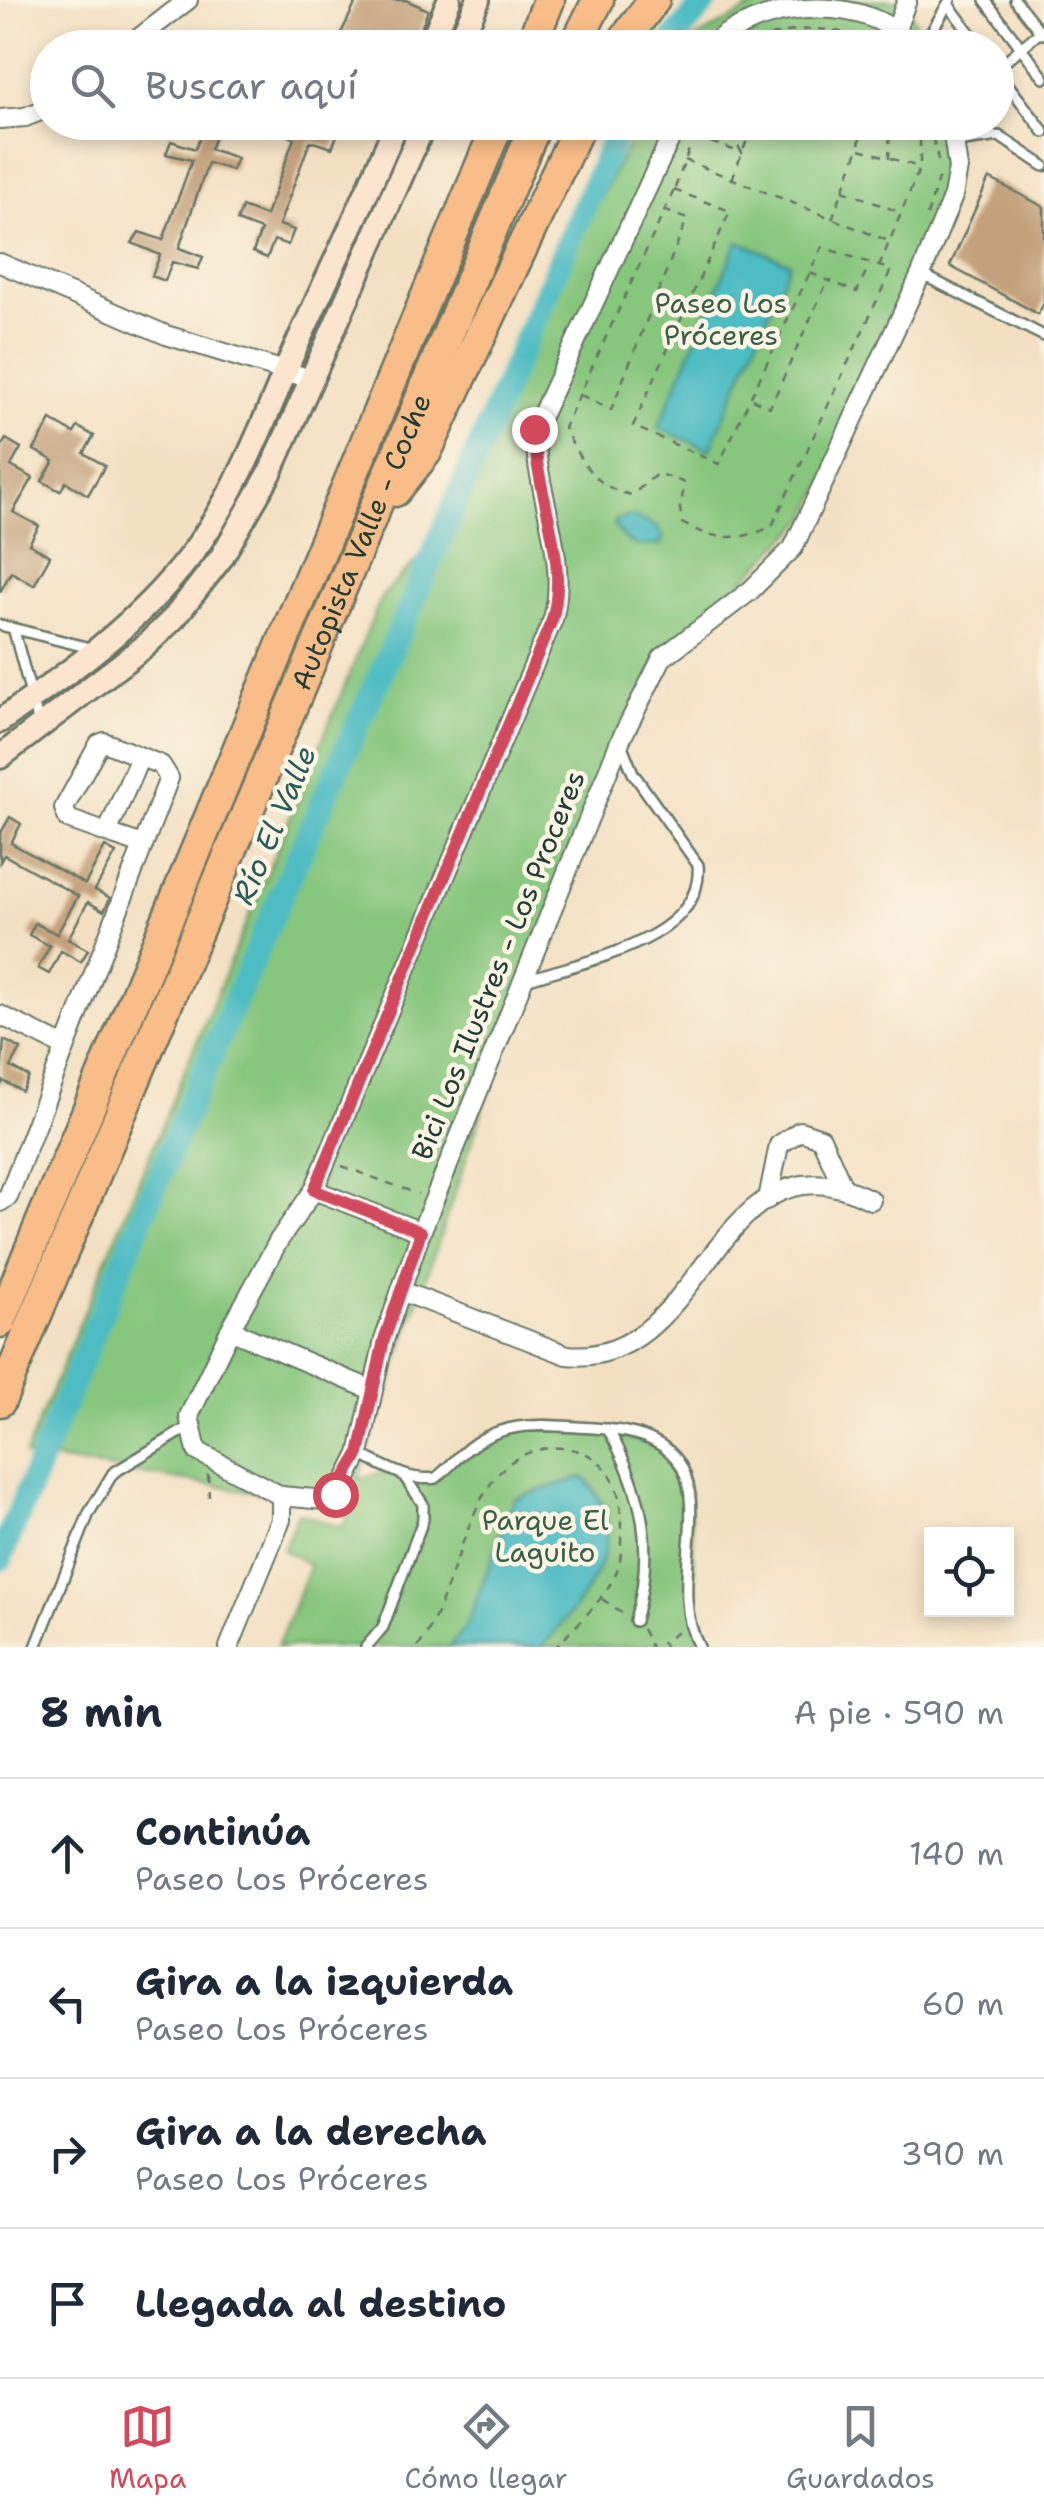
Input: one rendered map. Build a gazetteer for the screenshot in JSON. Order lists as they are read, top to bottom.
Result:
{
  "streets": {
    "highway": ["Autopista Valle - Coche"],
    "path": ["Bici Los Ilustres - Los Proceres"]
  },
  "water": ["Río El Valle"],
  "parks": ["Paseo Los Próceres", "Parque El Laguito"],
  "page": {
    "search": "Buscar aquí",
    "heading": ["8 min", "A pie · 590 m"],
    "list": [
      ["Continúa", "Paseo Los Próceres", "140 m"],
      ["Gira a la izquierda", "Paseo Los Próceres", "60 m"],
      ["Gira a la derecha", "Paseo Los Próceres", "390 m"],
      "Llegada al destino"
    ],
    "nav": ["Mapa", "Cómo llegar", "Guardados"]
  }
}
